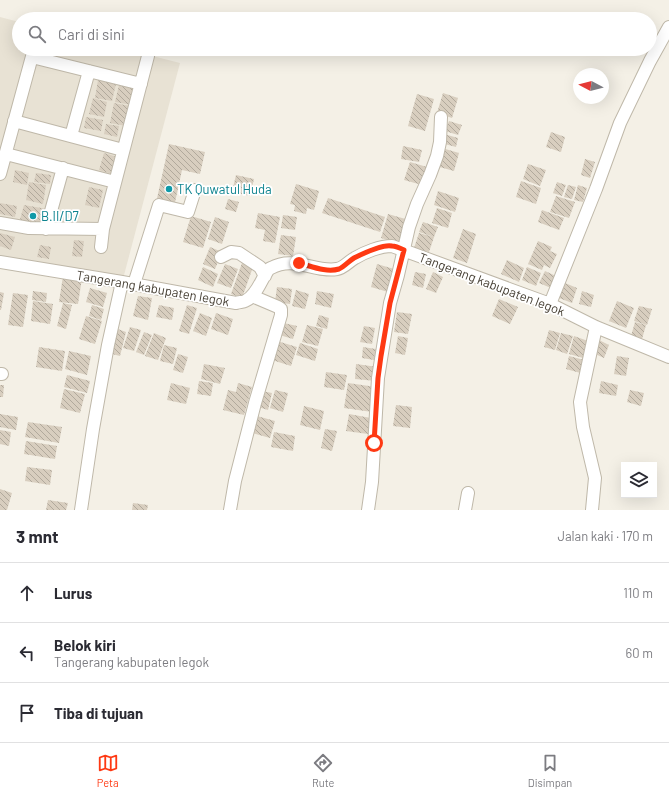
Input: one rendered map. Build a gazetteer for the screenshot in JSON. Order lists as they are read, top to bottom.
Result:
{
  "streets": {
    "street": ["Tangerang kabupaten legok"]
  },
  "places": ["TK Quwatul Huda", "B.II/D7"],
  "north": "left",
  "page": {
    "search": "Cari di sini",
    "heading": ["3 mnt", "Jalan kaki · 170 m"],
    "list": [
      ["Lurus", "110 m"],
      ["Belok kiri", "Tangerang kabupaten legok", "60 m"],
      "Tiba di tujuan"
    ],
    "nav": ["Peta", "Rute", "Disimpan"]
  }
}
